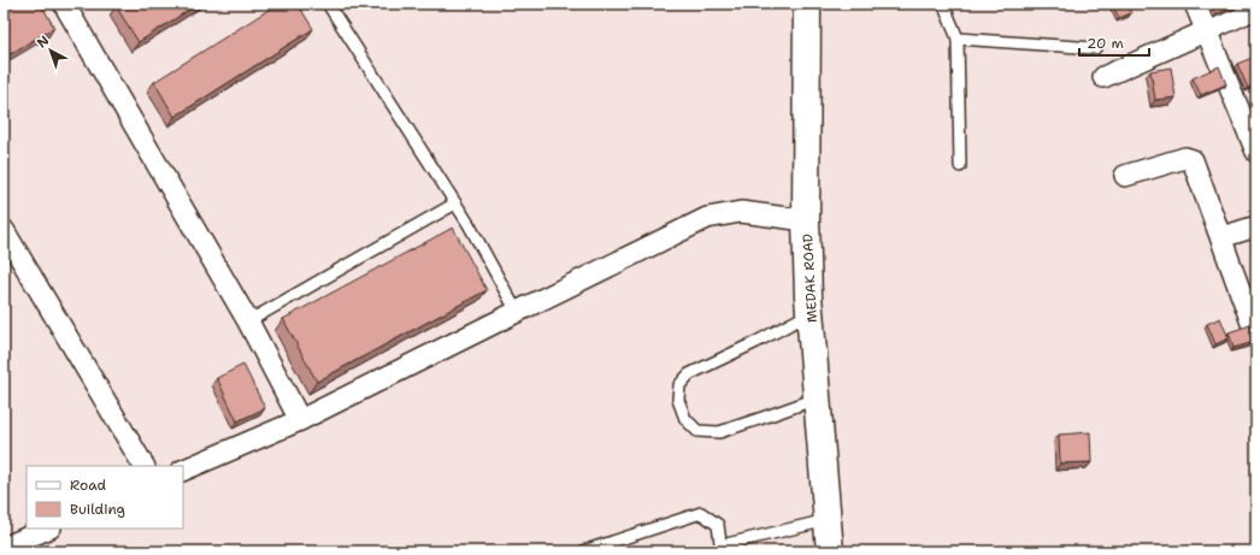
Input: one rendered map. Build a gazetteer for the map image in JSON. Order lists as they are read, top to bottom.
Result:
{
  "streets": {
    "main road": ["MEDAK ROAD"]
  },
  "legend": ["Road", "Building"],
  "scale_bar": "20 m",
  "north": "top left"
}
